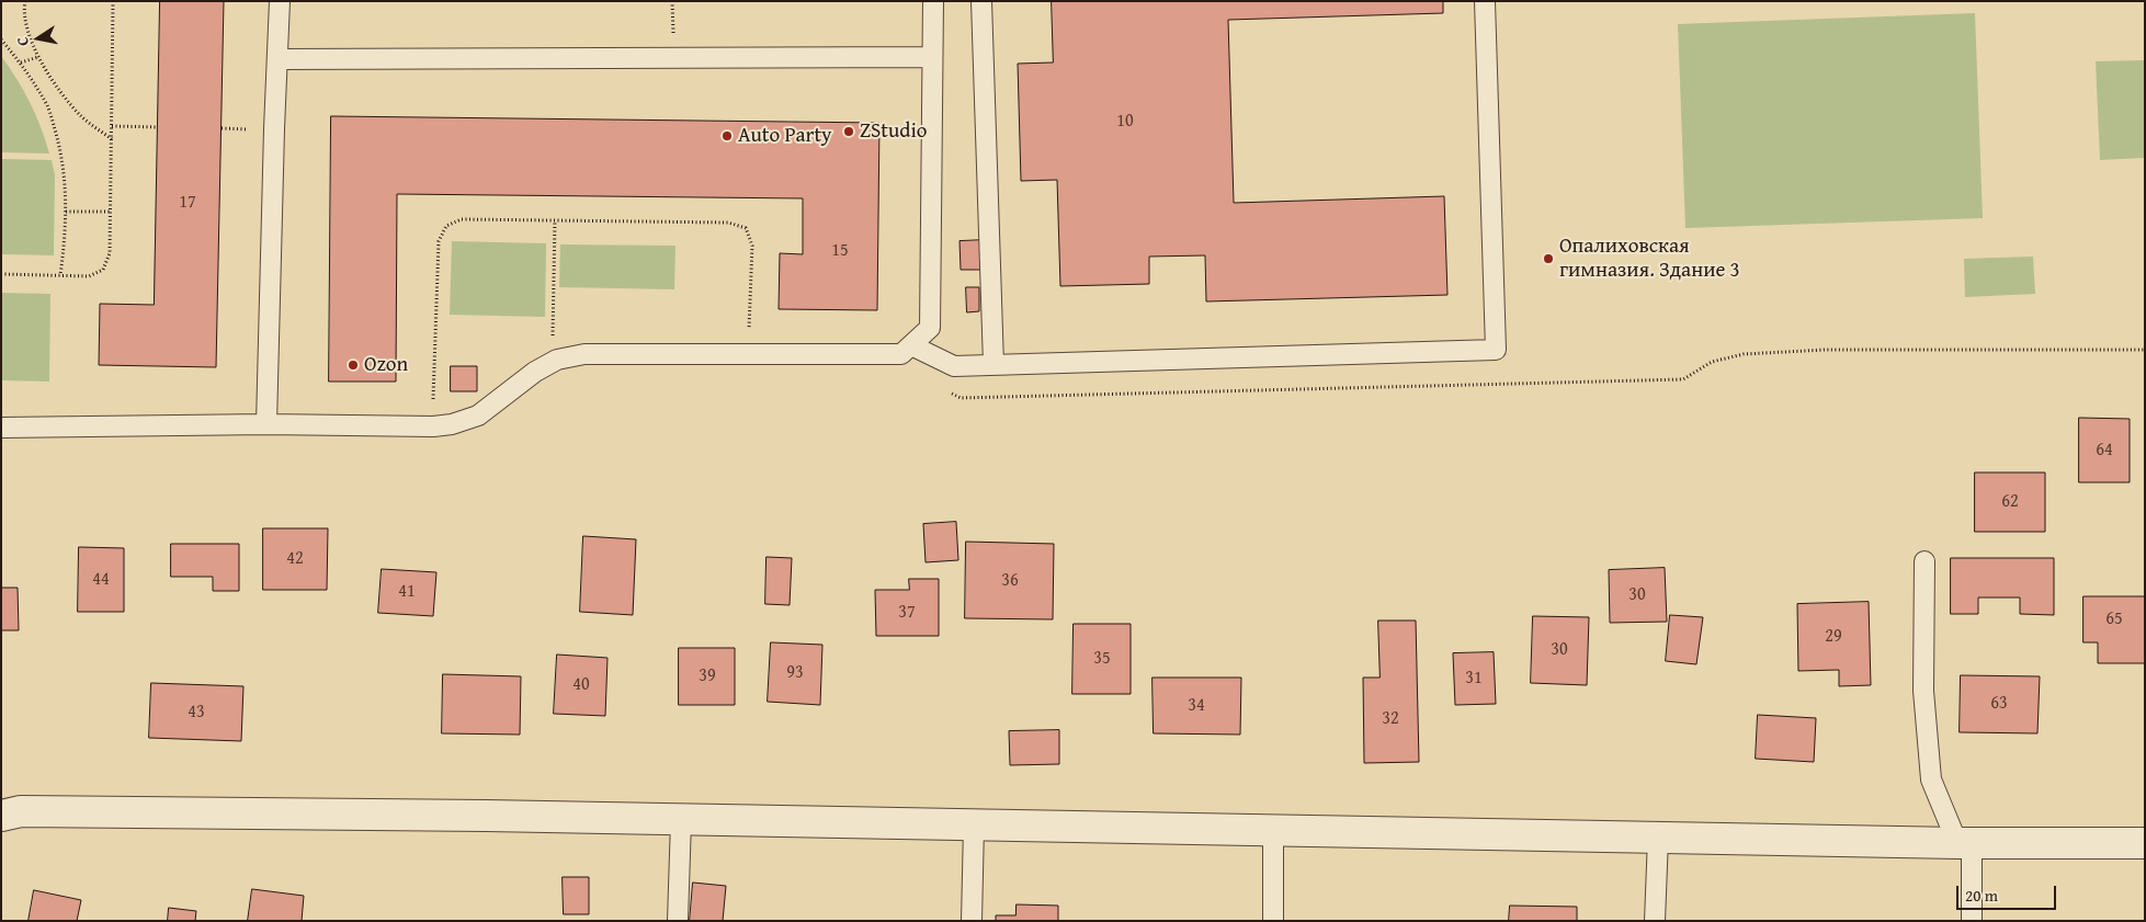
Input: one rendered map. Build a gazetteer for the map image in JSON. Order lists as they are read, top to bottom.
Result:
{
  "places": [
    "ZStudio",
    "Auto Party",
    "Опалиховская гимназия. Здание 3",
    "Ozon"
  ],
  "house_numbers": [
    "10",
    "17",
    "15",
    "64",
    "62",
    "42",
    "44",
    "36",
    "41",
    "30",
    "37",
    "65",
    "29",
    "30",
    "35",
    "93",
    "39",
    "31",
    "40",
    "63",
    "34",
    "43",
    "32"
  ],
  "scale_bar": "20 m",
  "north": "left"
}
